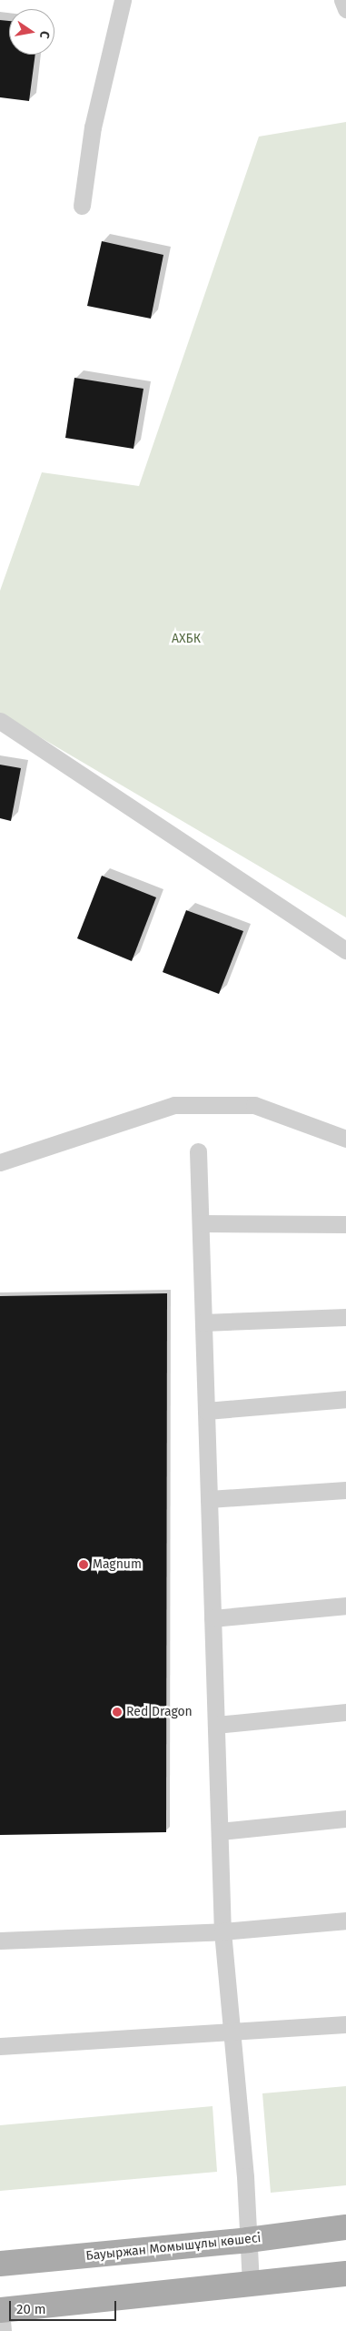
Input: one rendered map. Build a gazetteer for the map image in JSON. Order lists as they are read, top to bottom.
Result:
{
  "streets": {
    "main road": ["Бауыржан Момышұлы көшесі"]
  },
  "parks": ["АХБК"],
  "places": ["Magnum", "Red Dragon"],
  "scale_bar": "20 m",
  "north": "right"
}
